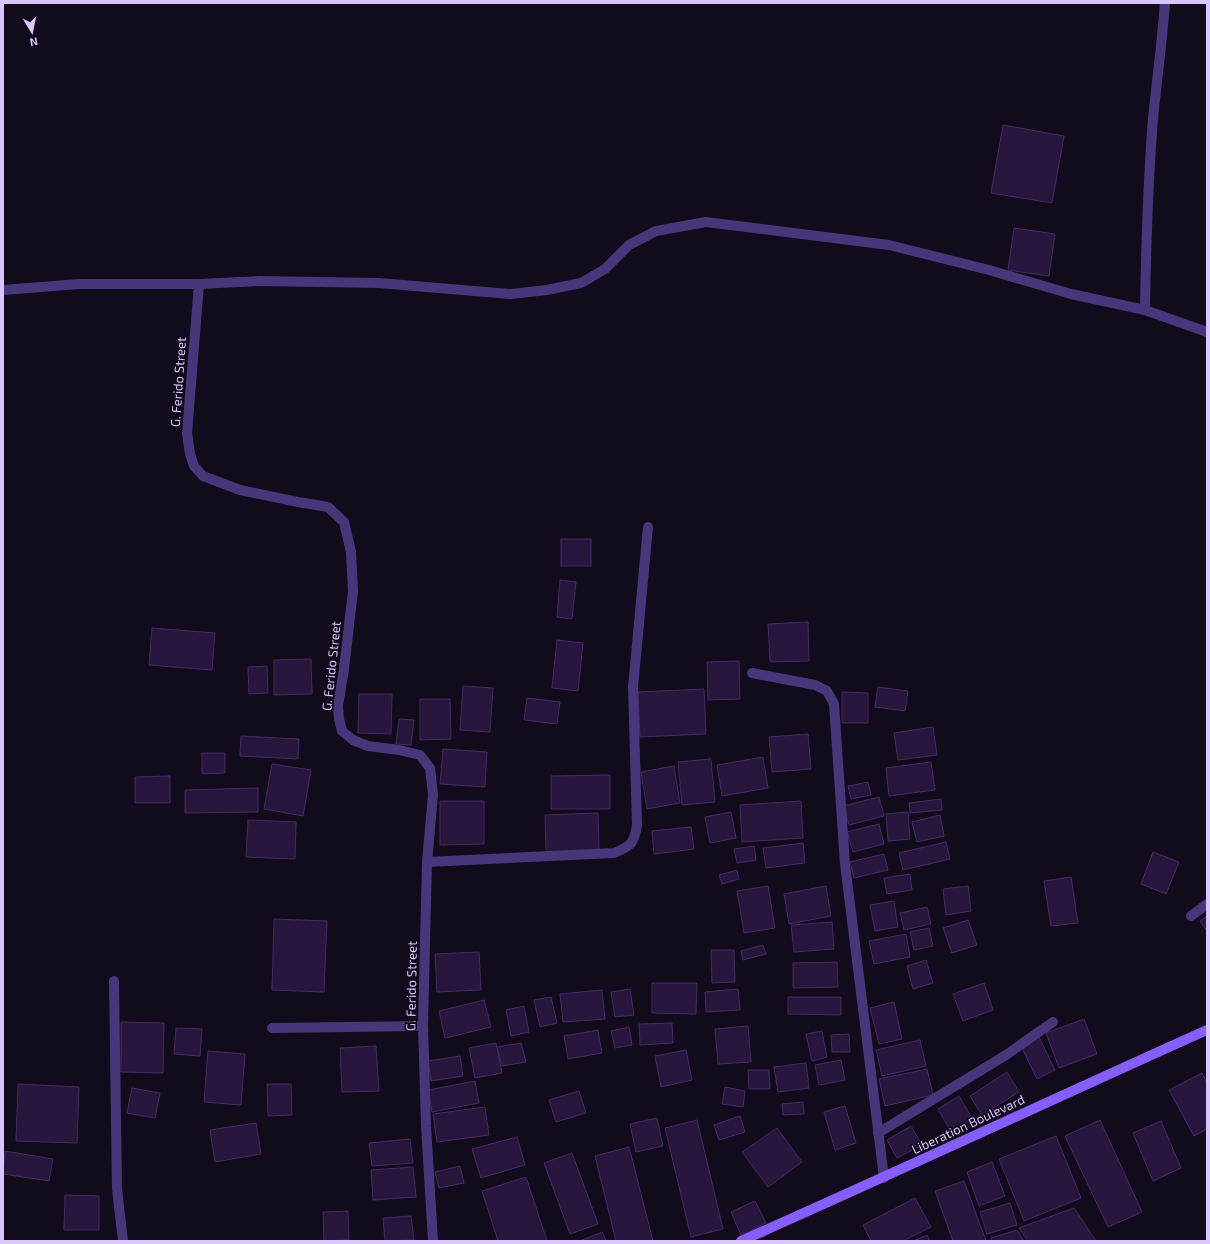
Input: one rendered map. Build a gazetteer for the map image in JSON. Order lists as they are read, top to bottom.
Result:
{
  "streets": {
    "street": ["G. Ferido Street", "Liberation Boulevard"]
  },
  "north": "bottom"
}
